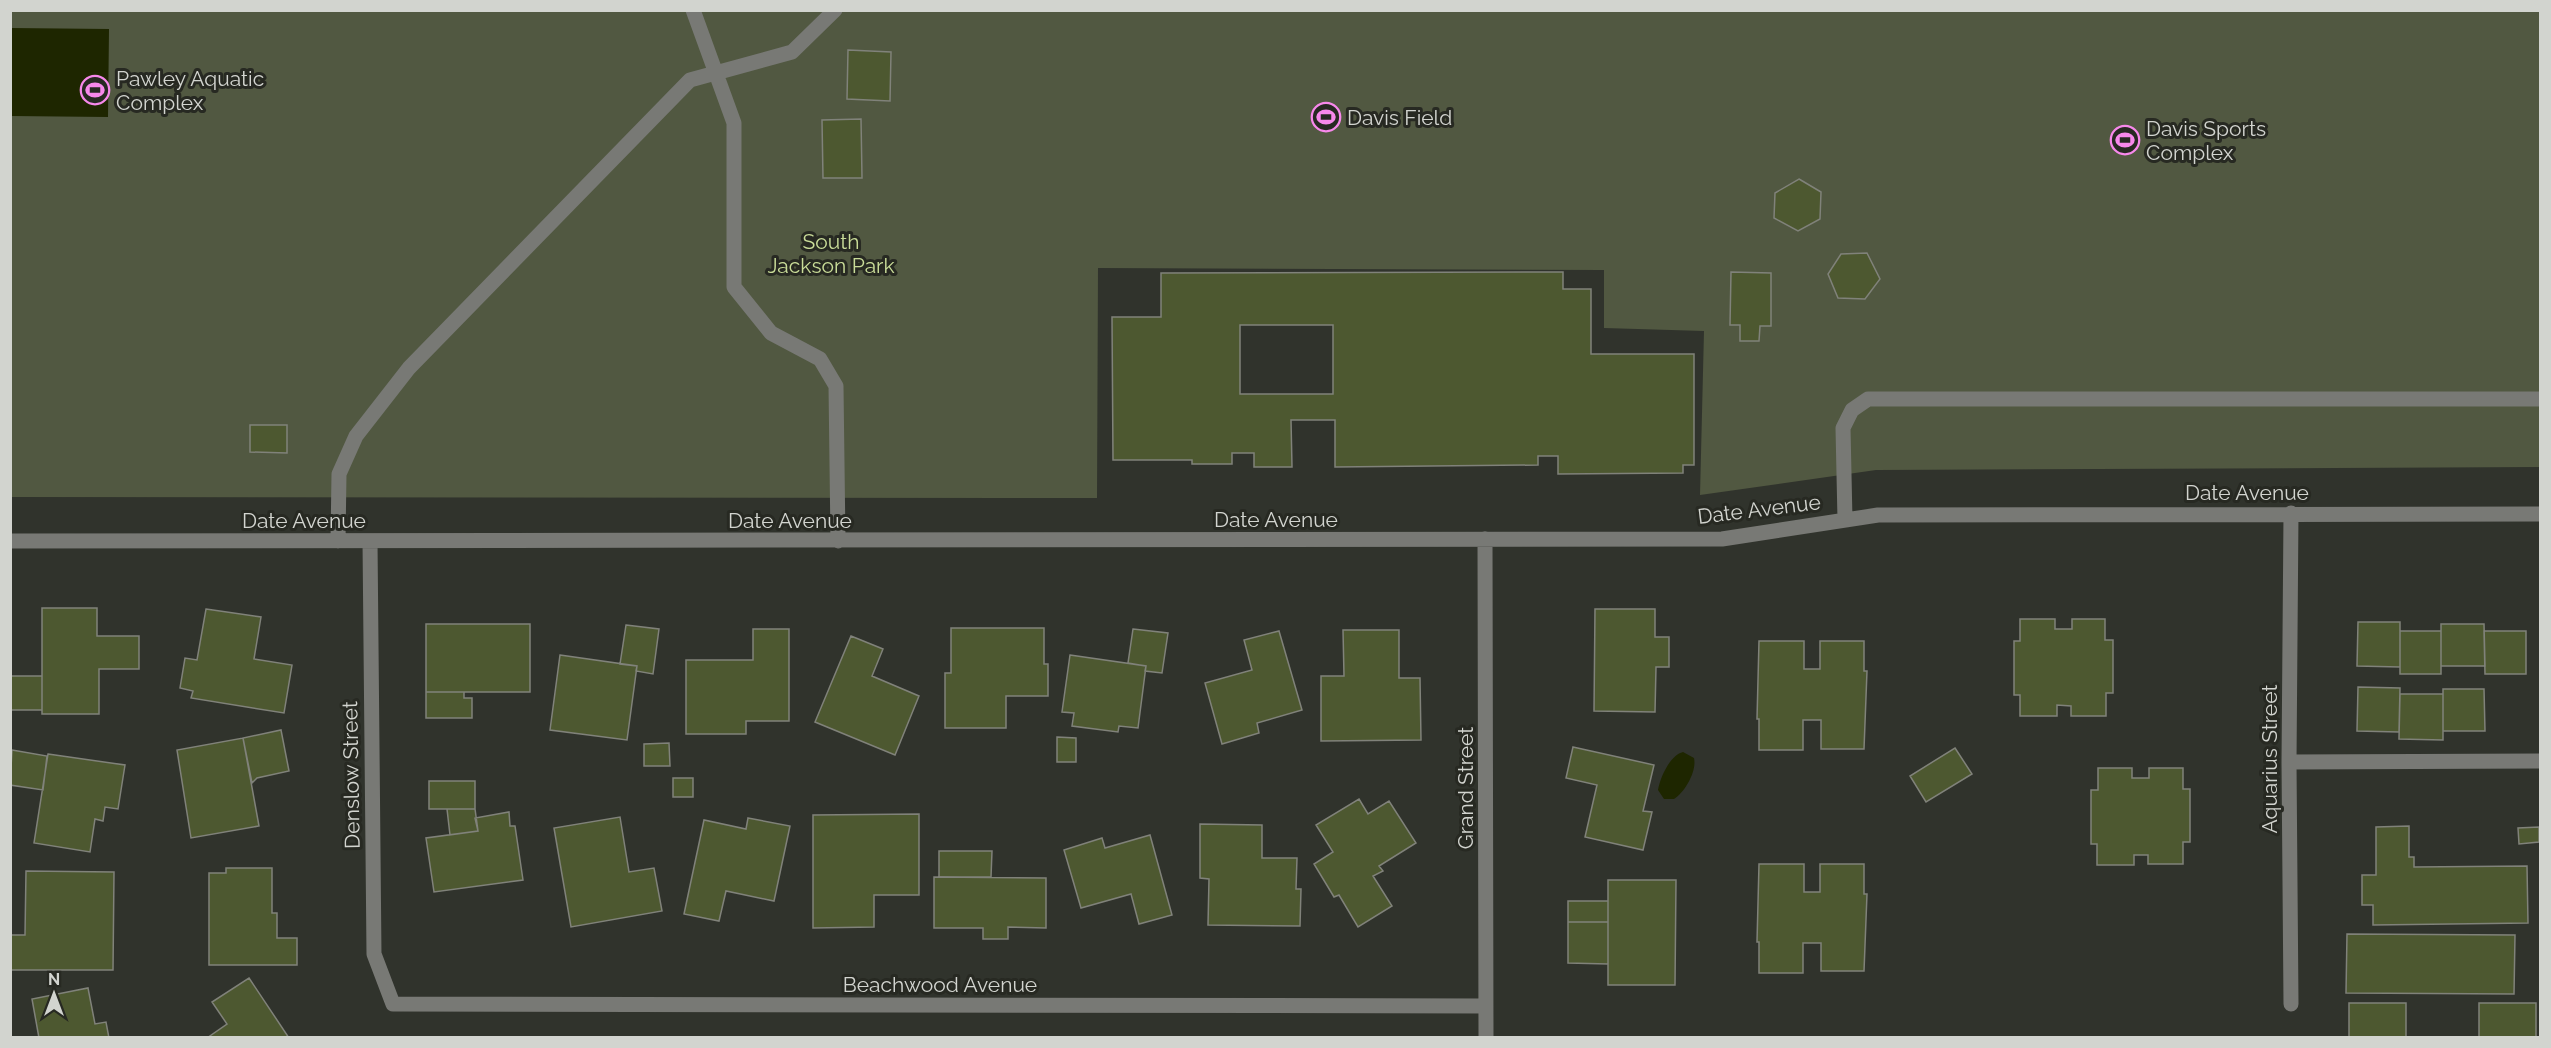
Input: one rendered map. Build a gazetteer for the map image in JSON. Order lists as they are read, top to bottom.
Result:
{
  "streets": {
    "street": [
      "Date Avenue",
      "Aquarius Street",
      "Denslow Street",
      "Grand Street",
      "Beachwood Avenue"
    ]
  },
  "crossings": [
    ["Date Avenue", "Aquarius Street"],
    ["Date Avenue", "Denslow Street"],
    ["Date Avenue", "Grand Street"],
    ["Denslow Street", "Beachwood Avenue"],
    ["Grand Street", "Beachwood Avenue"]
  ],
  "parks": ["South Jackson Park"],
  "places": {
    "sports": ["Pawley Aquatic Complex", "Davis Field", "Davis Sports Complex"]
  },
  "north": "top"
}
